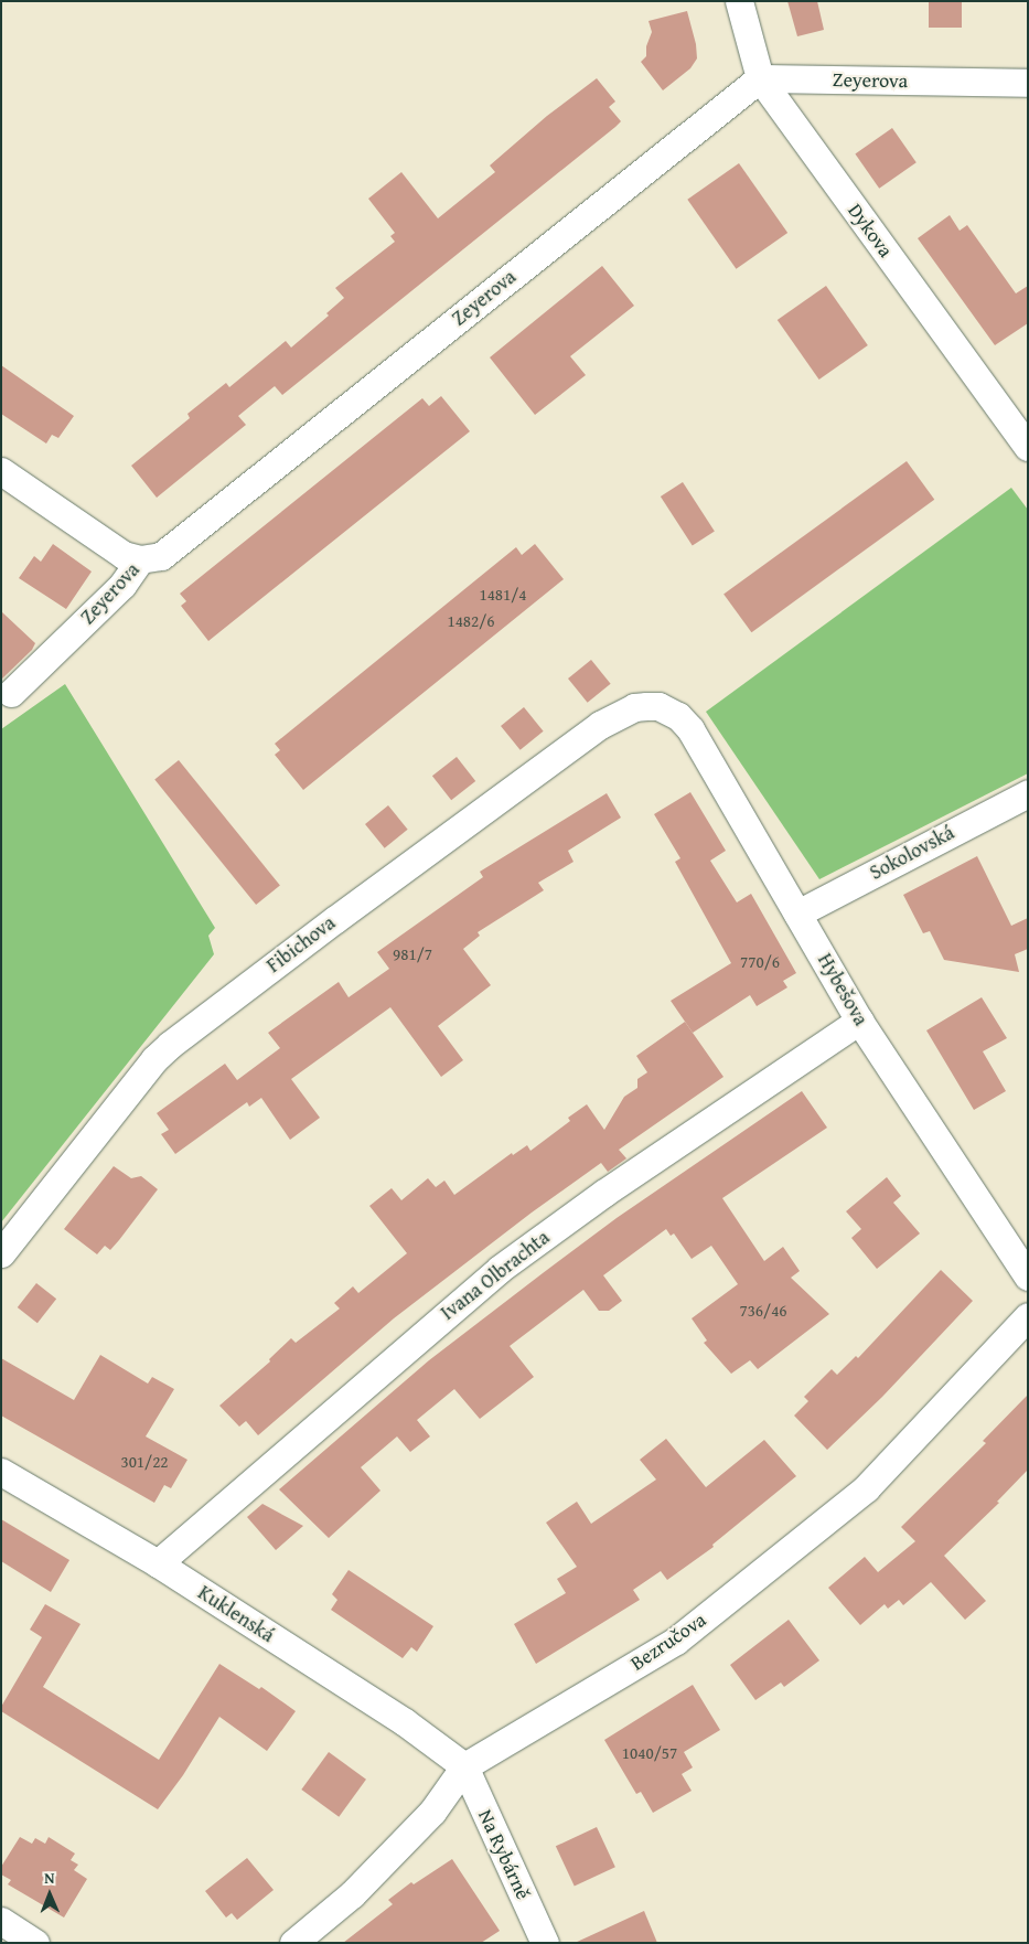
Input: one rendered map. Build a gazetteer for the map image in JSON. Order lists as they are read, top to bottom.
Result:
{
  "streets": {
    "street": [
      "Zeyerova",
      "Dykova",
      "Sokolovská",
      "Fibichova",
      "Hybešova",
      "Ivana Olbrachta",
      "Kuklenská",
      "Bezručova",
      "Na Rybárně"
    ]
  },
  "crossings": [
    ["Zeyerova", "Dykova"],
    ["Sokolovská", "Hybešova"],
    ["Fibichova", "Hybešova"],
    ["Hybešova", "Ivana Olbrachta"],
    ["Ivana Olbrachta", "Kuklenská"],
    ["Kuklenská", "Bezručova"],
    ["Kuklenská", "Na Rybárně"],
    ["Bezručova", "Na Rybárně"]
  ],
  "house_numbers": [
    "1481/4",
    "1482/6",
    "981/7",
    "770/6",
    "736/46",
    "301/22",
    "1040/57"
  ],
  "north": "top"
}
